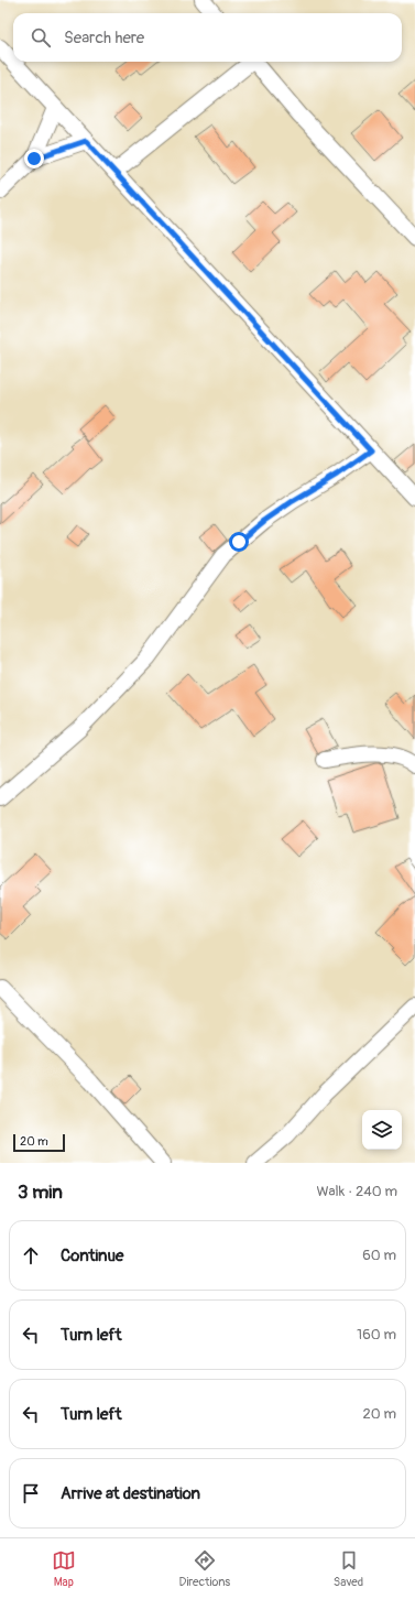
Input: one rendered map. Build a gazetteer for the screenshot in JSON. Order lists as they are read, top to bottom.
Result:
{
  "scale_bar": "20 m",
  "page": {
    "search": "Search here",
    "scale": "20 m",
    "heading": ["3 min", "Walk · 240 m"],
    "list": [
      ["Continue", "60 m"],
      ["Turn left", "160 m"],
      ["Turn left", "20 m"],
      "Arrive at destination"
    ],
    "nav": ["Map", "Directions", "Saved"]
  }
}
